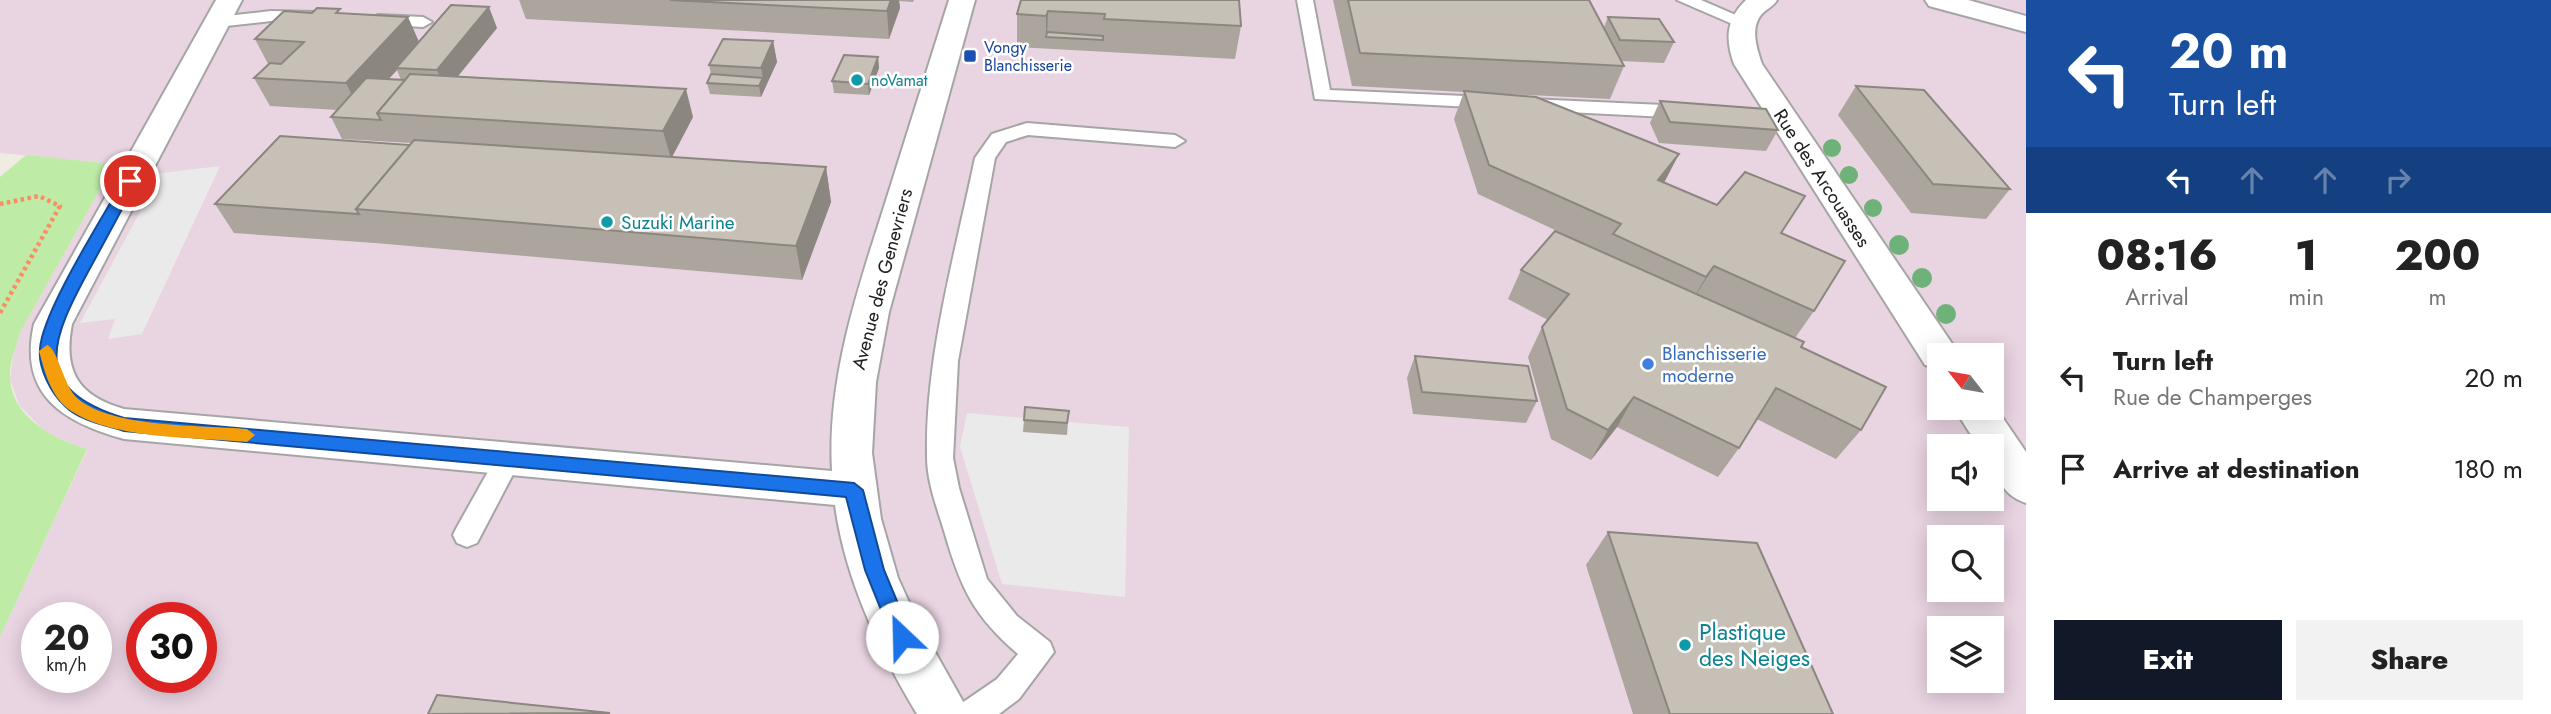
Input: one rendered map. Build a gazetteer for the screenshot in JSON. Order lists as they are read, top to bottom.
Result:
{
  "streets": {
    "street": ["Rue des Arcouasses", "Avenue des Genevriers"]
  },
  "places": {
    "transit": ["Vongy Blanchisserie"],
    "other": [
      "noVamat",
      "Suzuki Marine",
      "Blanchisserie moderne",
      "Plastique des Neiges"
    ]
  },
  "north": "top left",
  "page": {
    "turn": ["20 m", "Turn left"],
    "eta": [
      "08:16",
      "Arrival",
      "1",
      "min",
      "200",
      "m"
    ],
    "list": [
      {
        "name": "Turn left",
        "note": "Rue de Champerges",
        "value": "20 m"
      },
      {
        "name": "Arrive at destination",
        "value": "180 m"
      }
    ],
    "speed": "20 km/h",
    "limit": "30",
    "buttons": ["Exit", "Share"]
  }
}
